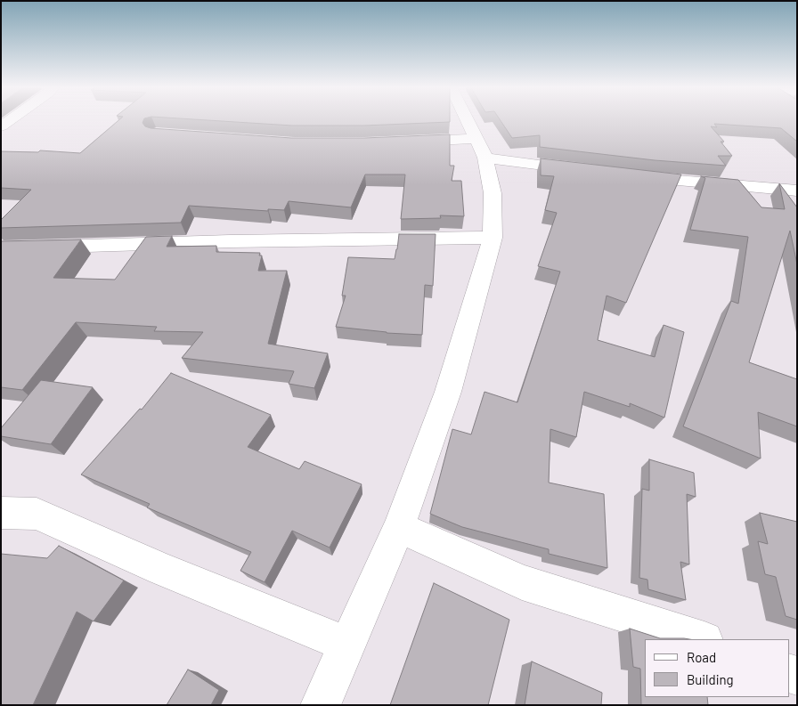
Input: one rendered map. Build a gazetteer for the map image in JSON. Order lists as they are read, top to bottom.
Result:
{
  "legend": ["Road", "Building"]
}
